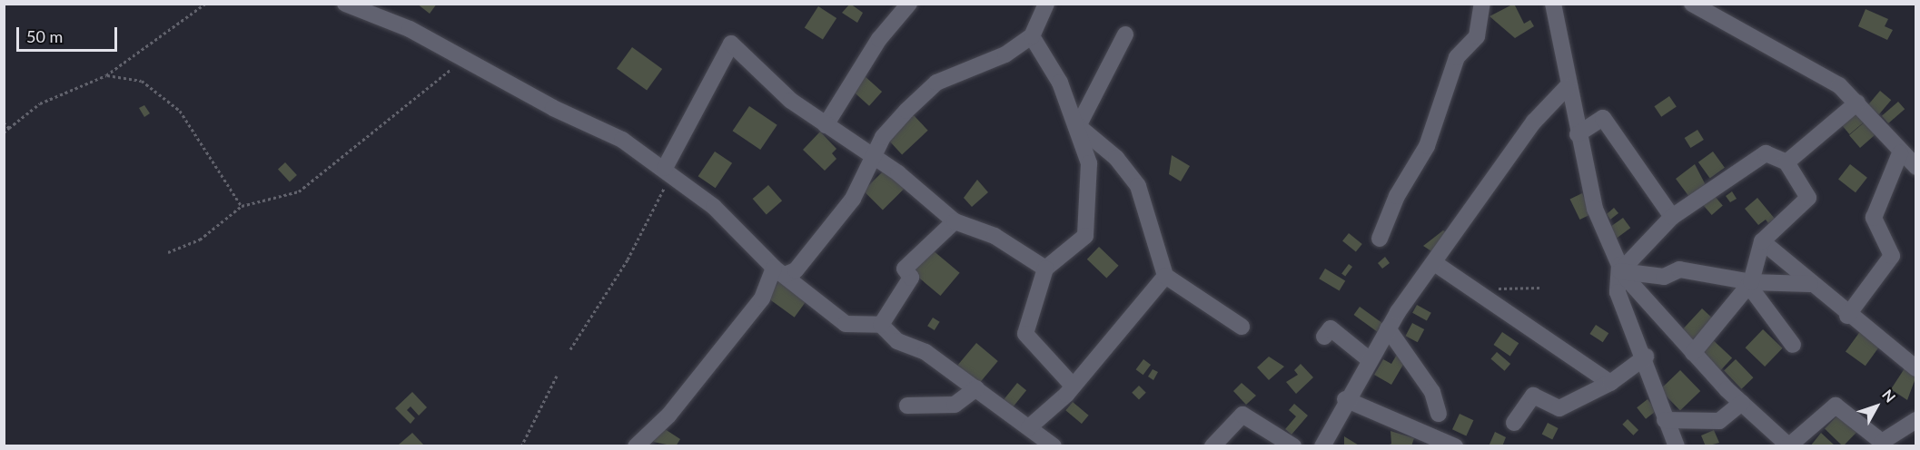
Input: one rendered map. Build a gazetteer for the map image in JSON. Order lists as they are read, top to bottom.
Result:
{
  "scale_bar": "50 m",
  "north": "top right"
}
